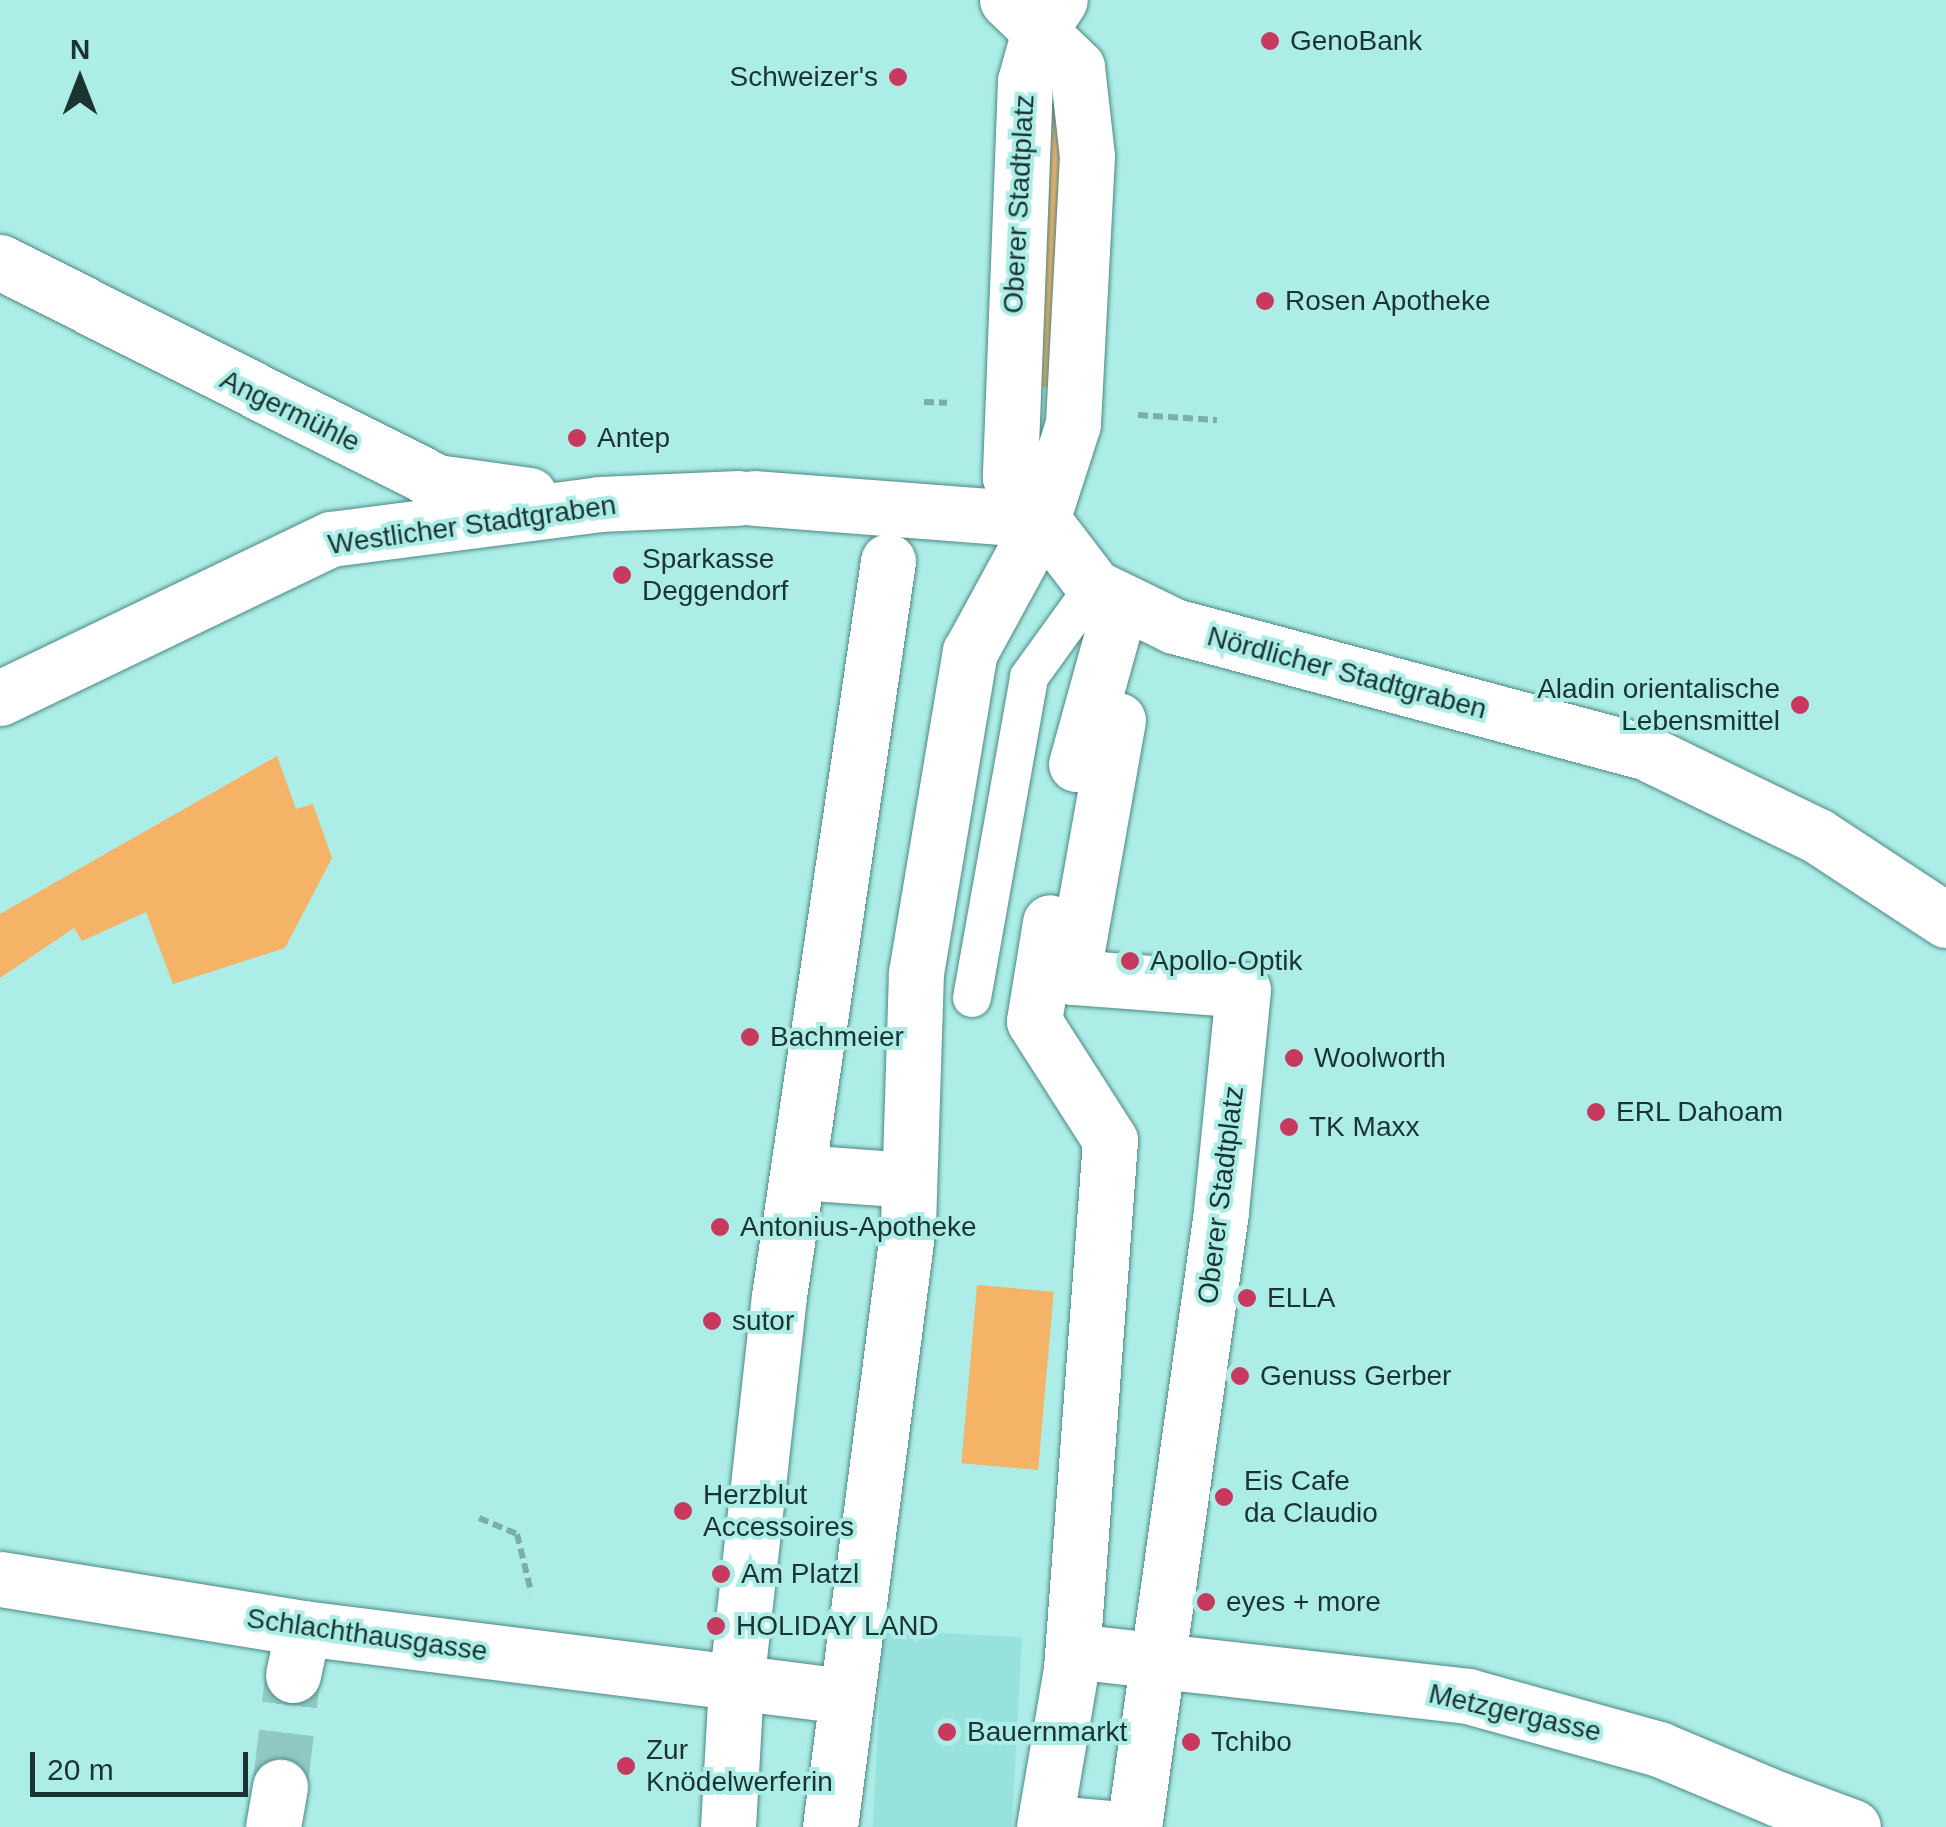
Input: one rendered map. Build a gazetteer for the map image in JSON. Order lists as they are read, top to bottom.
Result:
{
  "streets": {
    "street": [
      "Oberer Stadtplatz",
      "Angermühle",
      "Westlicher Stadtgraben",
      "Nördlicher Stadtgraben",
      "Schlachthausgasse",
      "Metzgergasse"
    ]
  },
  "crossings": [
    ["Oberer Stadtplatz", "Westlicher Stadtgraben"],
    ["Oberer Stadtplatz", "Metzgergasse"],
    ["Angermühle", "Westlicher Stadtgraben"]
  ],
  "places": [
    "GenoBank",
    "Schweizer's",
    "Rosen Apotheke",
    "Antep",
    "Sparkasse Deggendorf",
    "Aladin orientalische Lebensmittel",
    "Apollo-Optik",
    "Bachmeier",
    "Woolworth",
    "ERL Dahoam",
    "TK Maxx",
    "Antonius-Apotheke",
    "ELLA",
    "sutor",
    "Genuss Gerber",
    "Eis Cafe da Claudio",
    "Herzblut Accessoires",
    "Am Platzl",
    "eyes + more",
    "HOLIDAY LAND",
    "Bauernmarkt",
    "Tchibo",
    "Zur Knödelwerferin"
  ],
  "scale_bar": "20 m",
  "north": "top"
}
